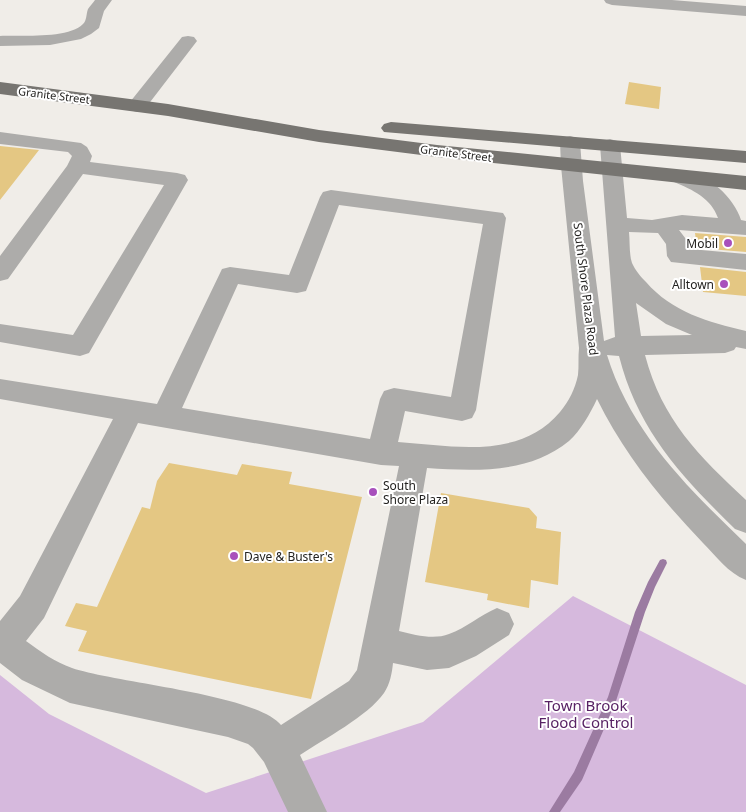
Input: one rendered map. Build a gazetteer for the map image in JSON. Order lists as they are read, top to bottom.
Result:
{
  "streets": {
    "main road": ["Granite Street"],
    "street": ["South Shore Plaza Road"]
  },
  "crossings": [
    ["Granite Street", "South Shore Plaza Road"]
  ],
  "parks": ["Town Brook Flood Control"],
  "places": [
    "Mobil",
    "Alltown",
    "South Shore Plaza",
    "Dave & Buster's"
  ]
}
